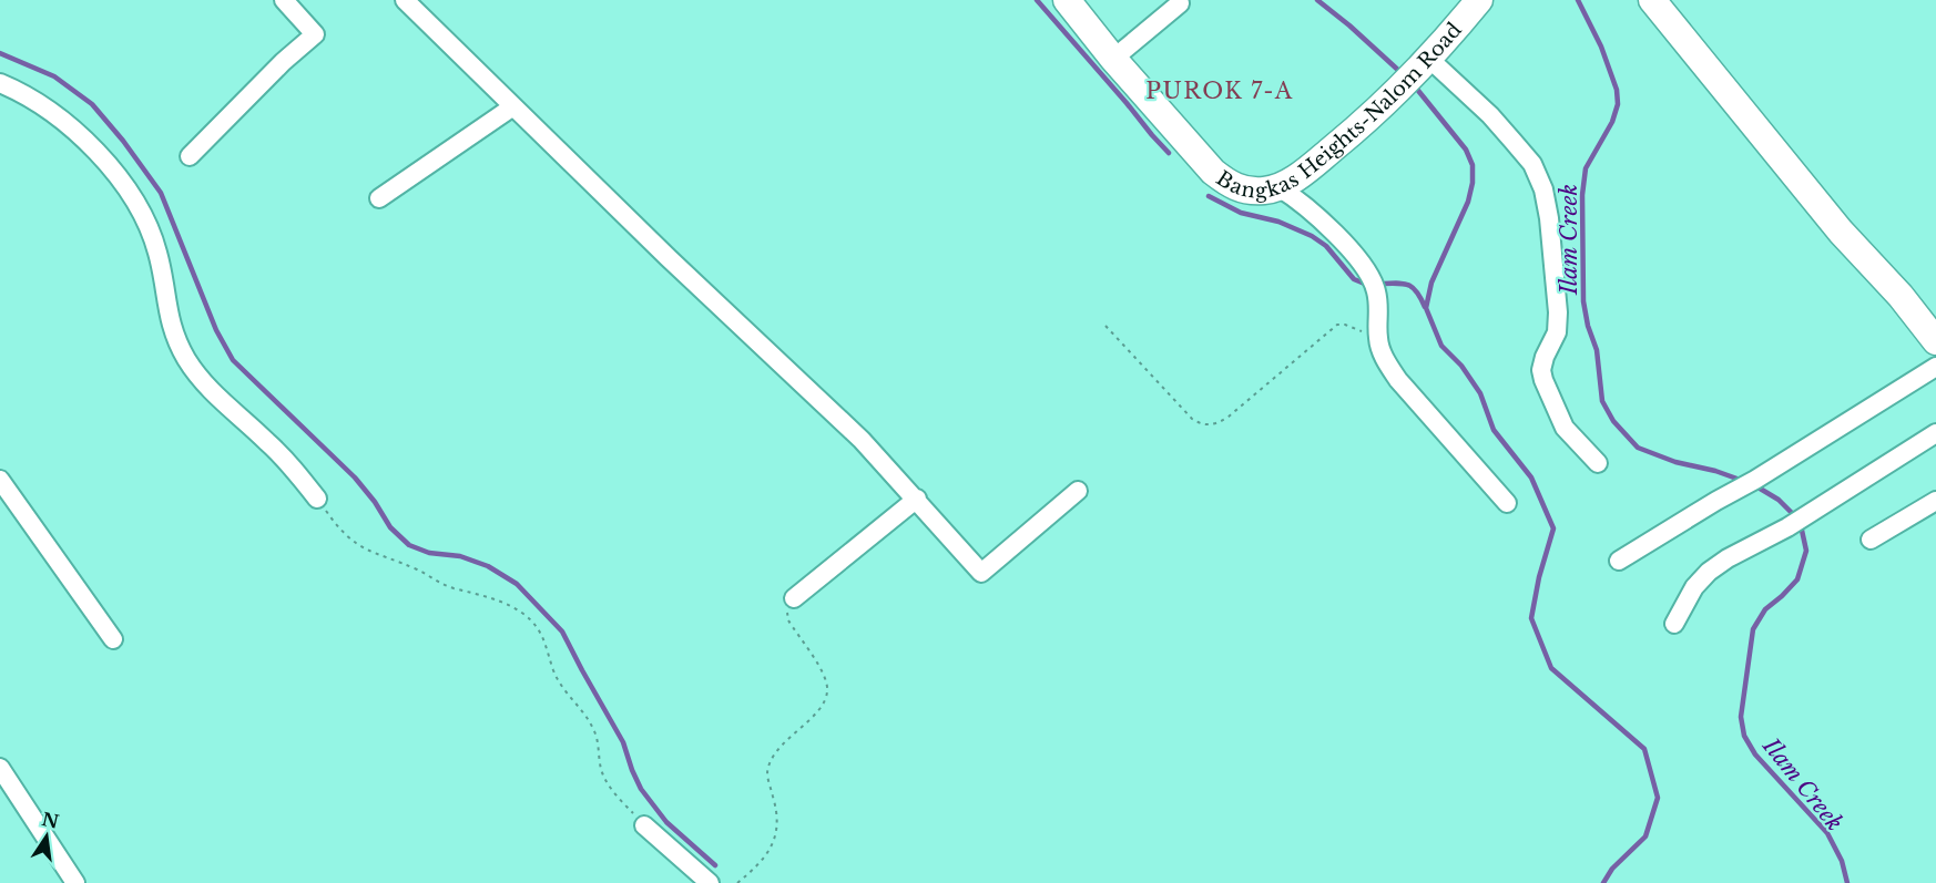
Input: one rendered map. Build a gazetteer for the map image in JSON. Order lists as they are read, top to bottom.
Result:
{
  "streets": {
    "street": ["Bangkas Heights-Nalom Road"]
  },
  "districts": ["PUROK 7-A"],
  "water": ["Ilam Creek"],
  "north": "top"
}
